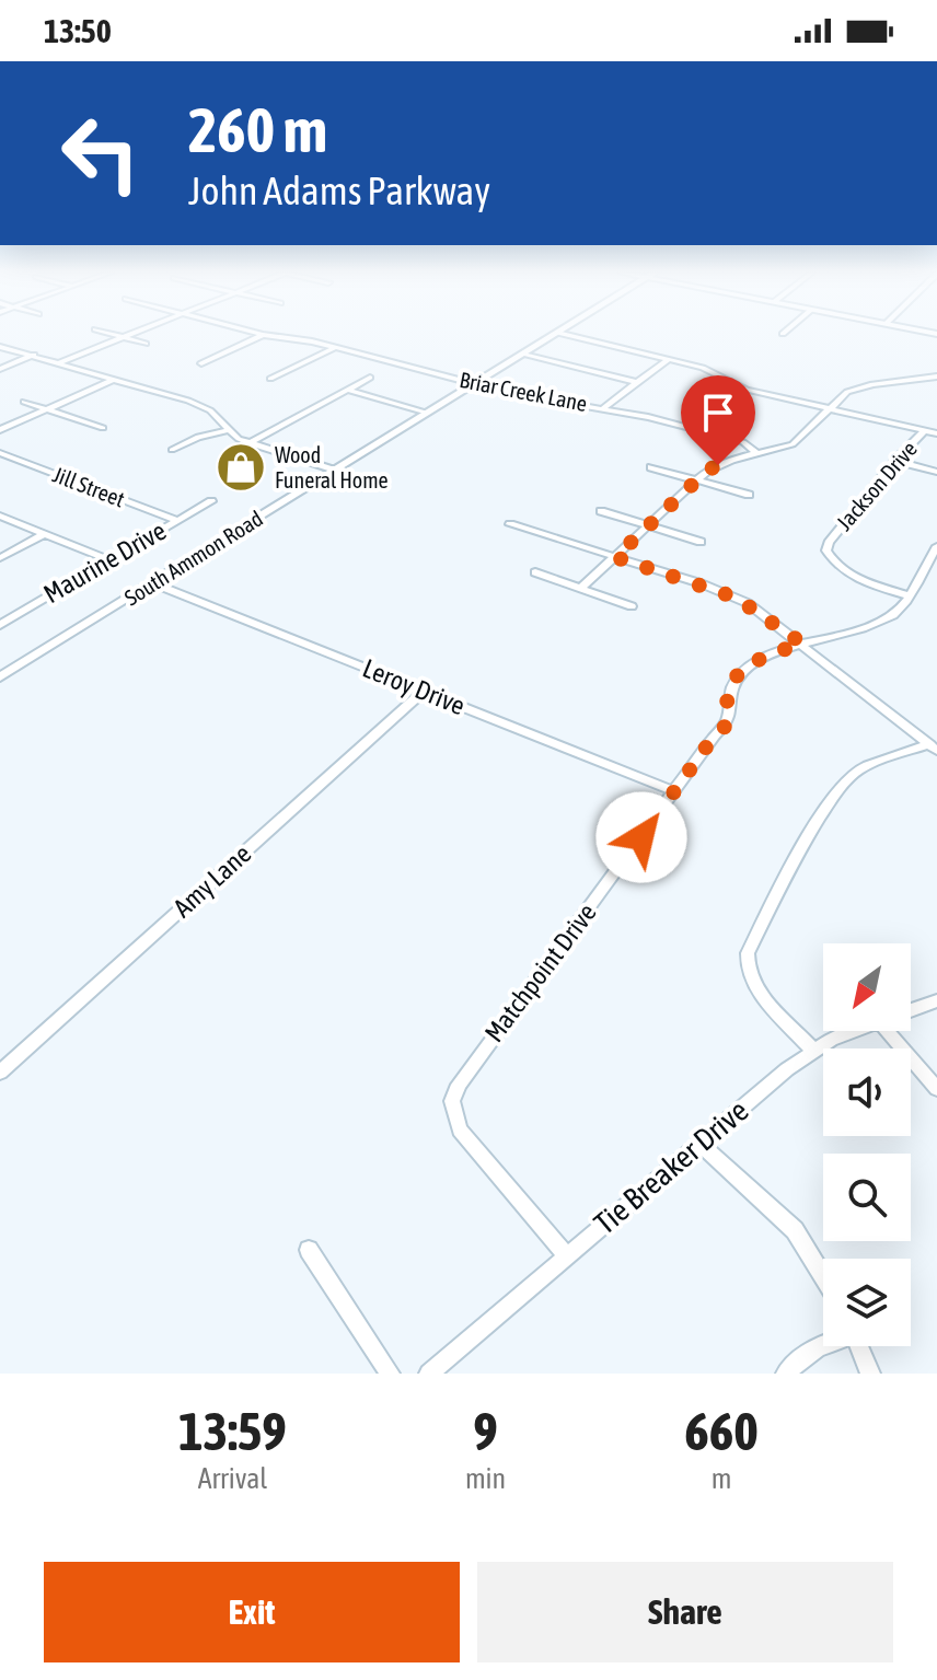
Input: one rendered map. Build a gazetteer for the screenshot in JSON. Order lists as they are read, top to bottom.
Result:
{
  "streets": {
    "main road": ["South Ammon Road"],
    "street": [
      "Briar Creek Lane",
      "Jackson Drive",
      "Jill Street",
      "Maurine Drive",
      "Leroy Drive",
      "Amy Lane",
      "Matchpoint Drive",
      "Tie Breaker Drive"
    ]
  },
  "crossings": [
    ["Briar Creek Lane", "South Ammon Road"],
    ["Jackson Drive", "Matchpoint Drive"],
    ["Jill Street", "Maurine Drive"],
    ["South Ammon Road", "Leroy Drive"],
    ["Leroy Drive", "Amy Lane"],
    ["Leroy Drive", "Matchpoint Drive"],
    ["Matchpoint Drive", "Tie Breaker Drive"]
  ],
  "places": {
    "shop": ["Wood Funeral Home"]
  },
  "north": "bottom left",
  "page": {
    "status": "13:50",
    "turn": ["260 m", "John Adams Parkway"],
    "eta": [
      "13:59",
      "Arrival",
      "9",
      "min",
      "660",
      "m"
    ],
    "buttons": ["Exit", "Share"]
  }
}
